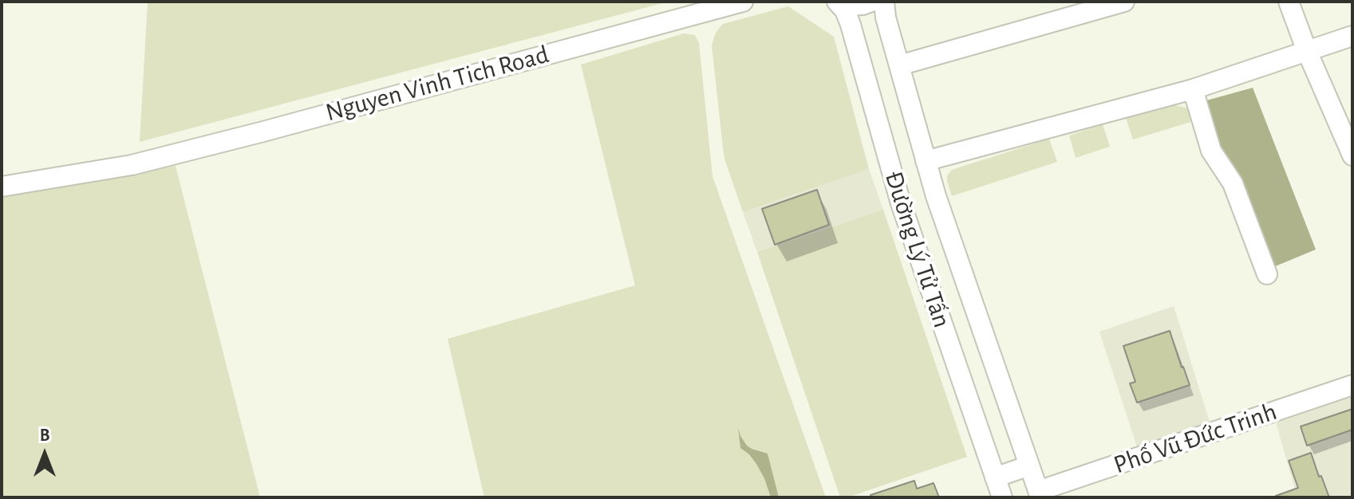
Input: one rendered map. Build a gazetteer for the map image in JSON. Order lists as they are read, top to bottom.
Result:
{
  "streets": {
    "street": ["Nguyen Vinh Tich Road", "Đường Lý Tử Tấn", "Phố Vũ Đức Trinh"]
  },
  "crossings": [
    ["Đường Lý Tử Tấn", "Phố Vũ Đức Trinh"]
  ],
  "north": "top"
}
